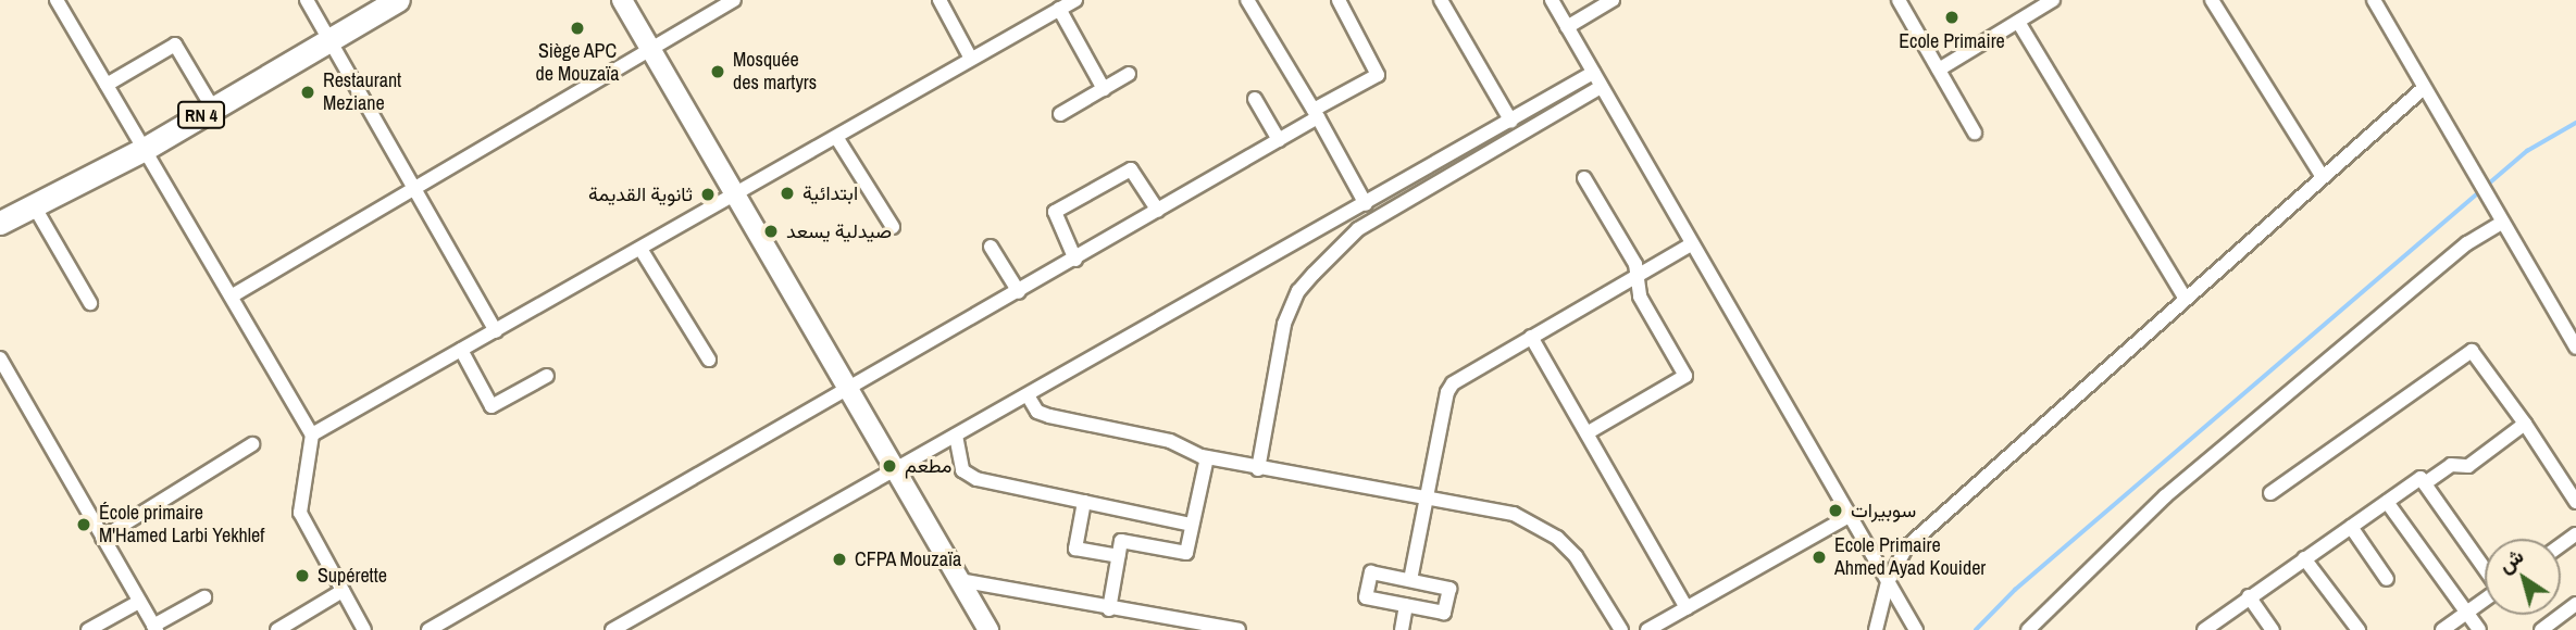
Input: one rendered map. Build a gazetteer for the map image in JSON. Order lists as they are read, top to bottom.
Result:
{
  "streets": {
    "main road": ["RN 4"]
  },
  "places": [
    "Ecole Primaire",
    "Siège APC de Mouzaïa",
    "Mosquée des martyrs",
    "Restaurant Meziane",
    "ابتدائية",
    "ثانوية القديمة",
    "صيدلية يسعد",
    "مطعم",
    "سوبيرات",
    "École primaire M'Hamed Larbi Yekhlef",
    "Ecole Primaire Ahmed Ayad Kouider",
    "CFPA Mouzaïa",
    "Supérette"
  ],
  "north": "top left"
}
